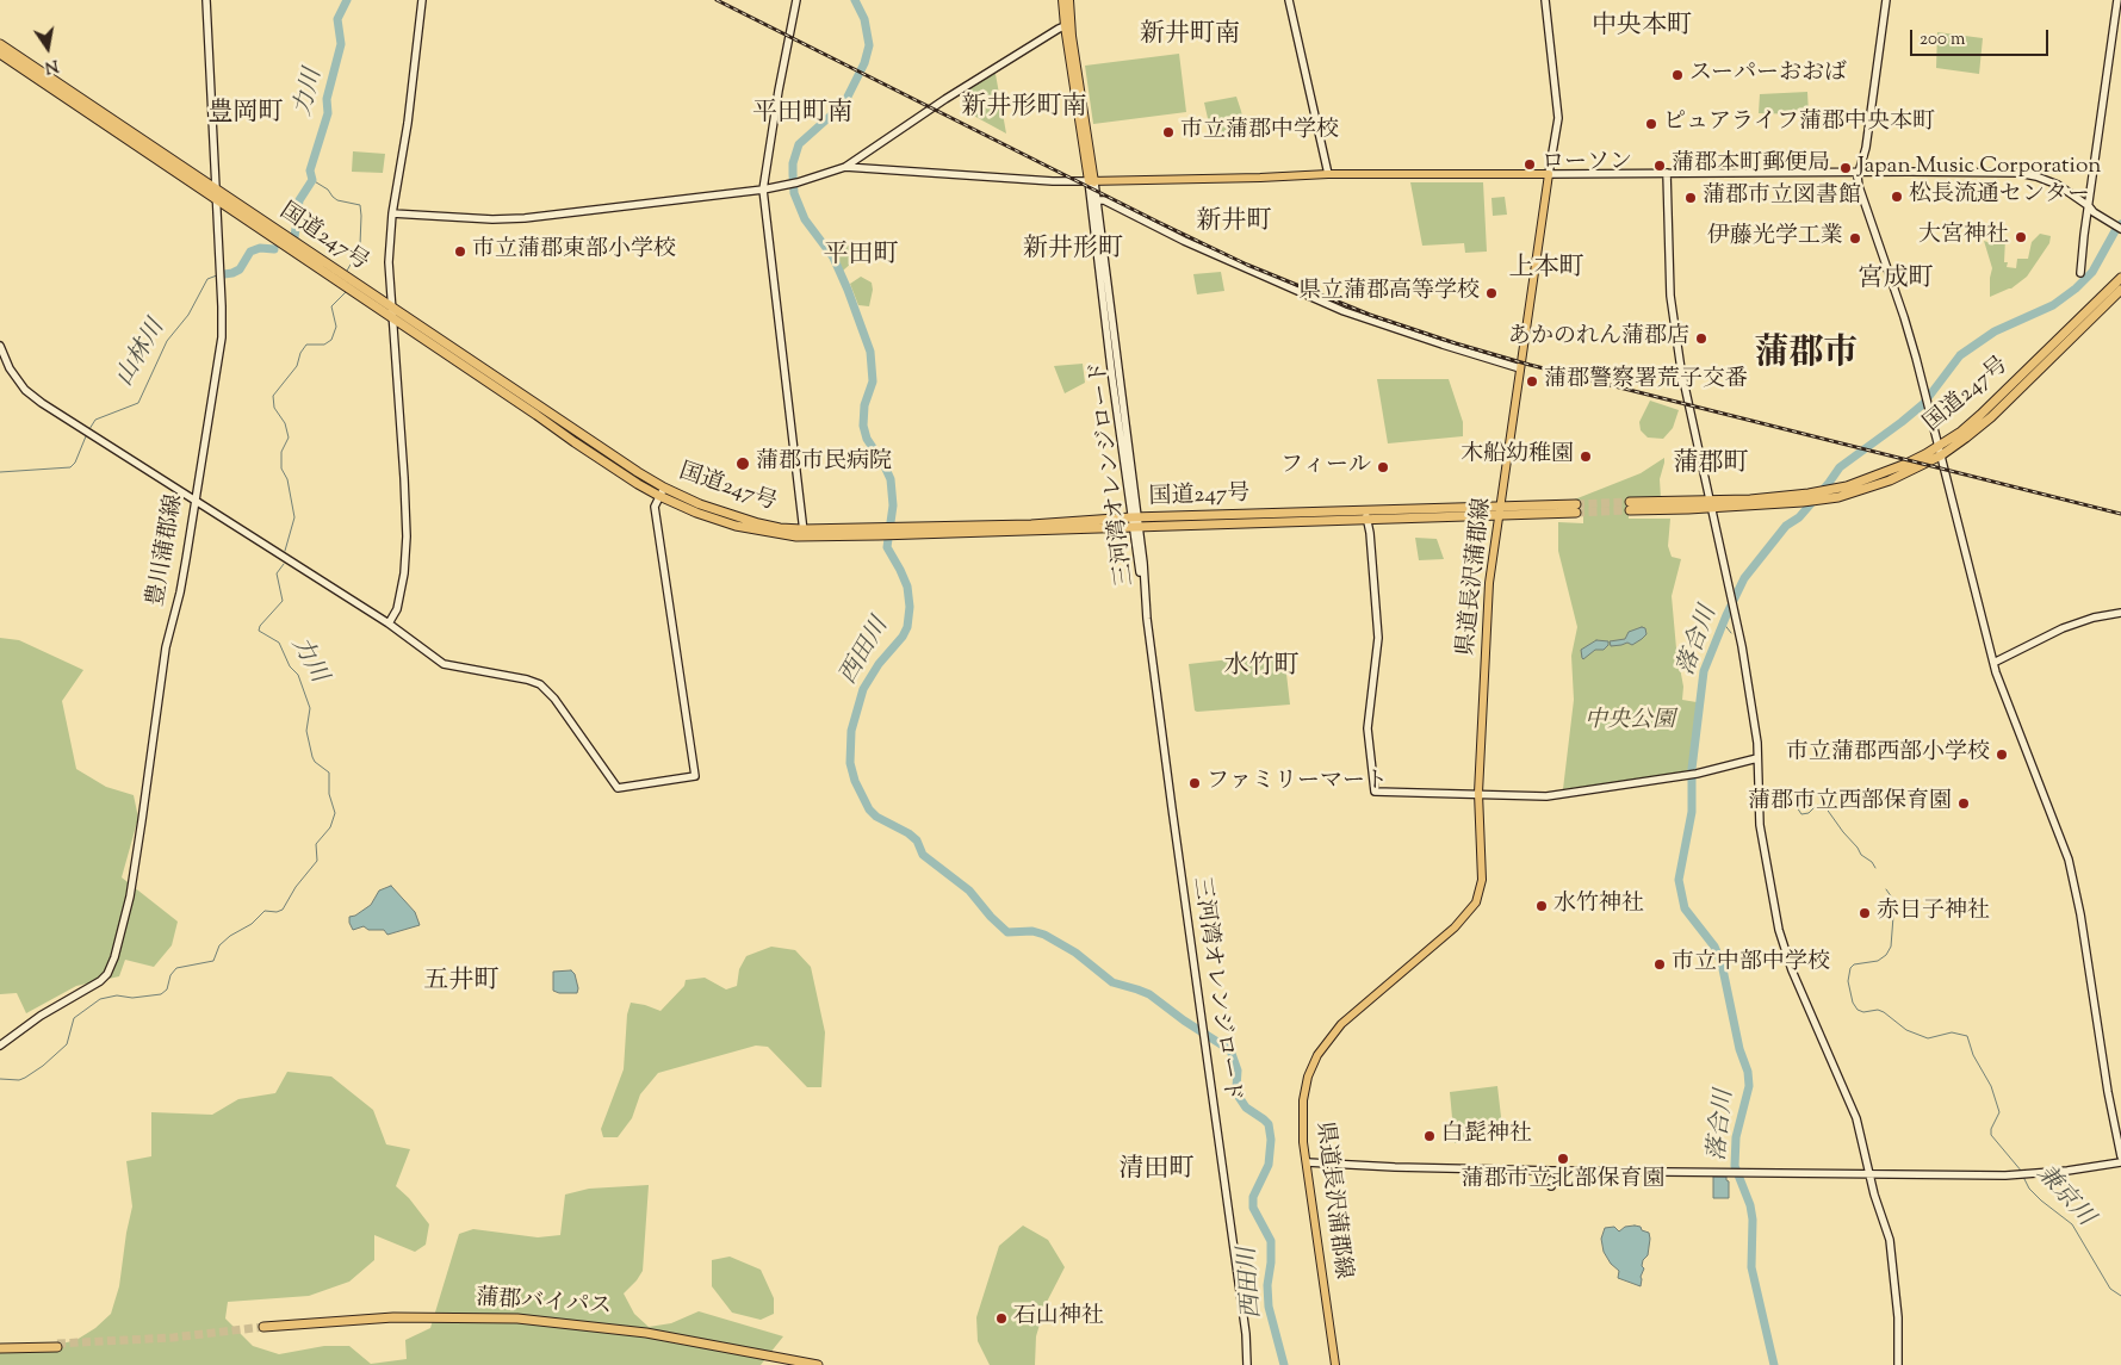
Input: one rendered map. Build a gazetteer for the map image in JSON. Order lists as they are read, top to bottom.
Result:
{
  "streets": {
    "highway": ["国道247号", "蒲郡バイパス"],
    "main road": ["県道長沢蒲郡線"],
    "street": ["三河湾オレンジロード", "豊川蒲郡線"]
  },
  "crossings": [
    ["国道247号", "三河湾オレンジロード"],
    ["国道247号", "豊川蒲郡線"],
    ["国道247号", "県道長沢蒲郡線"]
  ],
  "districts": [
    "中央本町",
    "新井町南",
    "新井形町南",
    "豊岡町",
    "平田町南",
    "新井町",
    "新井形町",
    "平田町",
    "上本町",
    "宮成町",
    "蒲郡市",
    "蒲郡町",
    "水竹町",
    "五井町",
    "清田町"
  ],
  "water": [
    "力川",
    "山林川",
    "落合川",
    "西田川",
    "兼京川"
  ],
  "parks": ["中央公園"],
  "places": [
    "スーパーおおば",
    "ピュアライフ蒲郡中央本町",
    "市立蒲郡中学校",
    "ローソン",
    "蒲郡本町郵便局",
    "Japan Music Corporation",
    "松長流通センター",
    "蒲郡市立図書館",
    "大宮神社",
    "伊藤光学工業",
    "市立蒲郡東部小学校",
    "県立蒲郡高等学校",
    "あかのれん蒲郡店",
    "蒲郡警察署荒子交番",
    "木船幼稚園",
    "蒲郡市民病院",
    "フィール",
    "市立蒲郡西部小学校",
    "ファミリーマート",
    "蒲郡市立西部保育園",
    "水竹神社",
    "赤日子神社",
    "市立中部中学校",
    "白髭神社",
    "蒲郡市立北部保育園",
    "石山神社"
  ],
  "scale_bar": "200 m",
  "north": "bottom"
}
